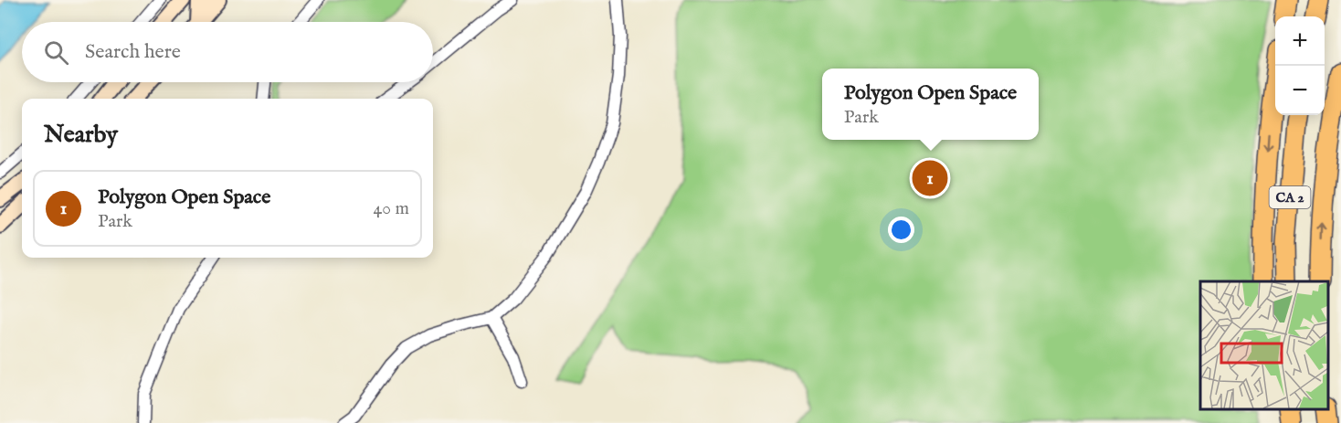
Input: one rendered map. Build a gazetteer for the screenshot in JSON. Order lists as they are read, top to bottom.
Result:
{
  "streets": {
    "highway": ["CA 2"]
  },
  "page": {
    "map_buttons": ["+", "−"],
    "search": "Search here",
    "popup": ["Polygon Open Space", "Park"],
    "heading": "Nearby",
    "pins": "1",
    "list": [
      {
        "mark": "1",
        "name": "Polygon Open Space",
        "note": "Park",
        "value": "40 m"
      }
    ]
  }
}
